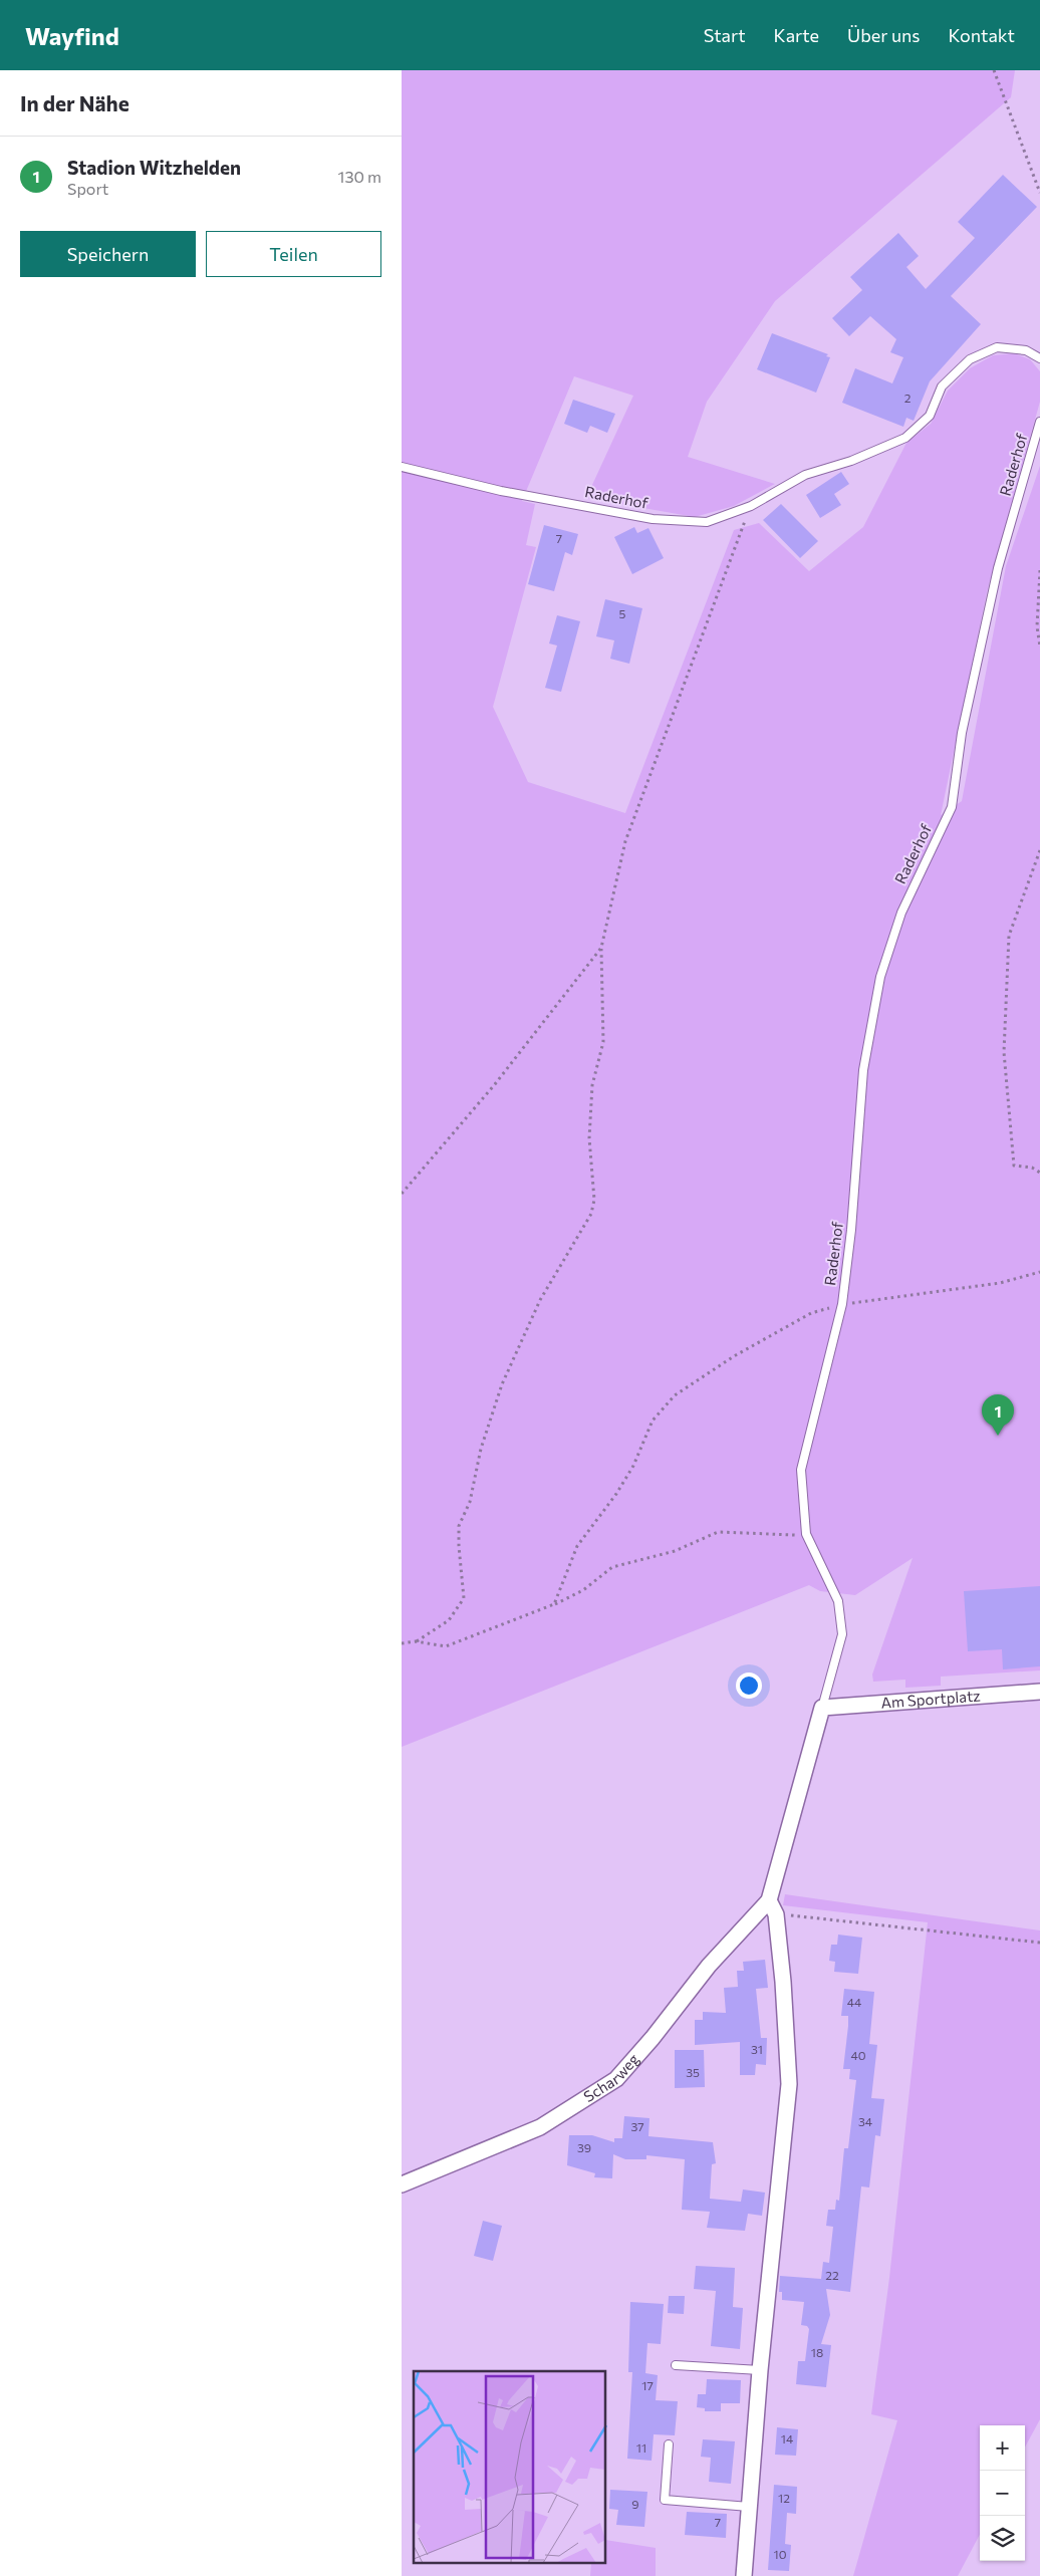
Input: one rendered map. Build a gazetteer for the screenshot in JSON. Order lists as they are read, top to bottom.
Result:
{
  "streets": {
    "street": ["Am Sportplatz", "Scharweg"],
    "lane": ["Raderhof"]
  },
  "crossings": [
    ["Am Sportplatz", "Scharweg"]
  ],
  "house_numbers": [
    "2",
    "7",
    "5",
    "44",
    "31",
    "40",
    "35",
    "34",
    "37",
    "39",
    "22",
    "18",
    "17",
    "14",
    "11",
    "12",
    "9",
    "7",
    "10"
  ],
  "page": {
    "header": "Wayfind",
    "nav": [
      "Start",
      "Karte",
      "Über uns",
      "Kontakt"
    ],
    "heading": "In der Nähe",
    "list": [
      {
        "mark": "1",
        "name": "Stadion Witzhelden",
        "note": "Sport",
        "value": "130 m"
      }
    ],
    "buttons": ["Speichern", "Teilen"],
    "pins": "1",
    "map_buttons": ["+", "−"]
  }
}
